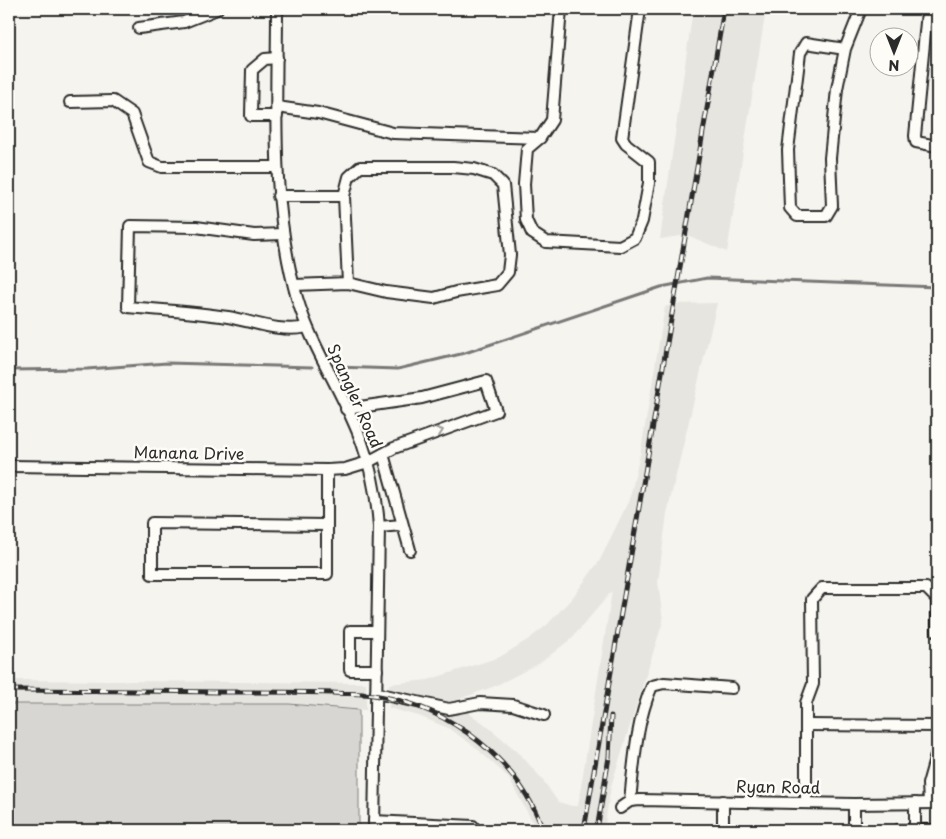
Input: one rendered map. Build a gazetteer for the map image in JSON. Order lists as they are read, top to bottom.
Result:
{
  "streets": {
    "street": ["Spangler Road", "Manana Drive", "Ryan Road"]
  },
  "crossings": [
    ["Spangler Road", "Manana Drive"]
  ],
  "north": "bottom"
}
